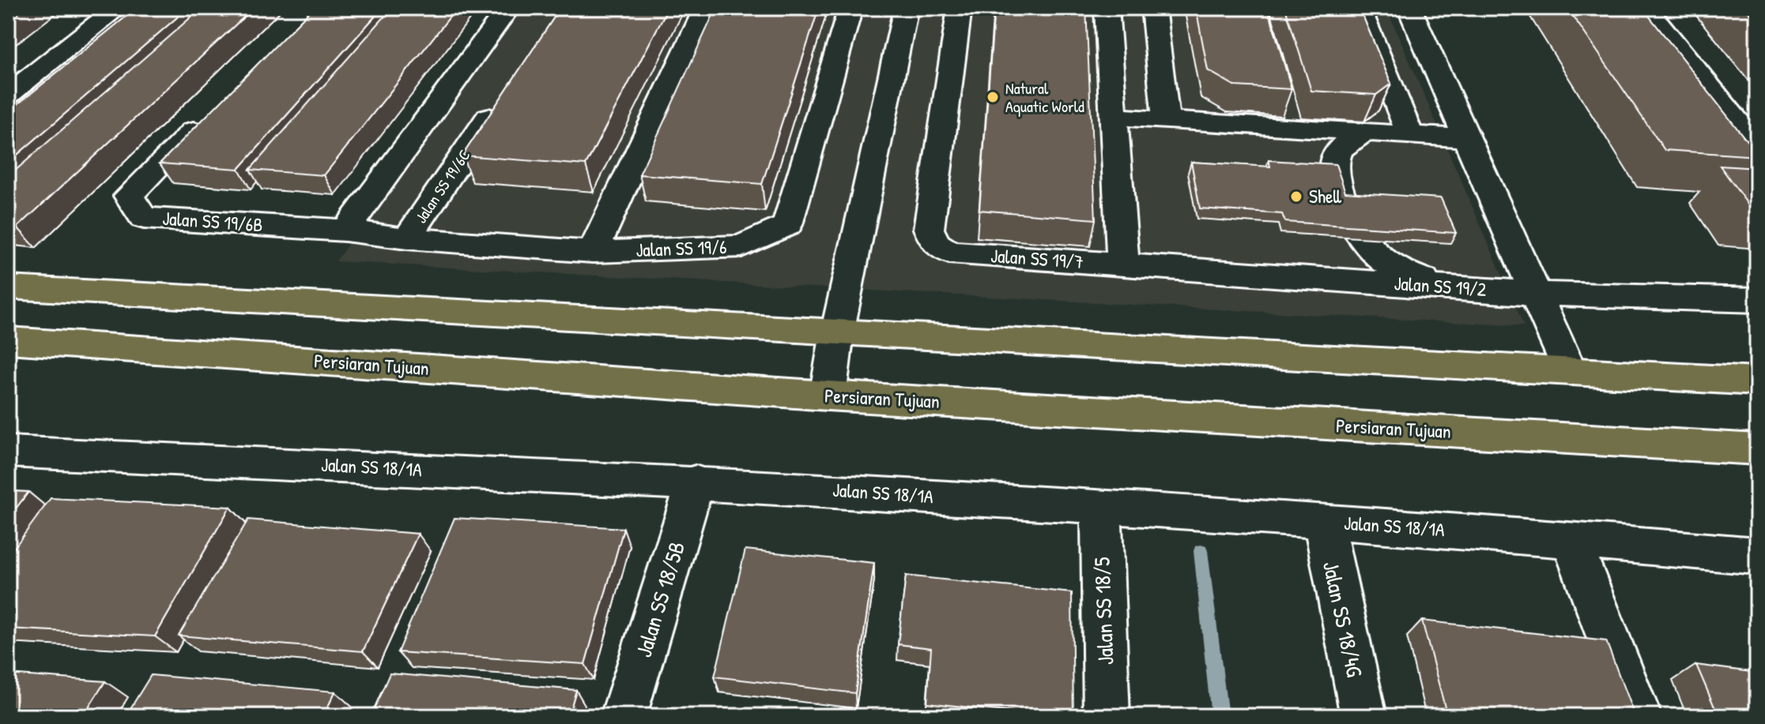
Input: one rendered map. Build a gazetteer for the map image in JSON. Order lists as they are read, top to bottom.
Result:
{
  "streets": {
    "main road": ["Persiaran Tujuan"],
    "street": [
      "Jalan SS 19/6C",
      "Jalan SS 19/6B",
      "Jalan SS 19/6",
      "Jalan SS 19/7",
      "Jalan SS 19/2",
      "Jalan SS 18/1A",
      "Jalan SS 18/5B",
      "Jalan SS 18/5",
      "Jalan SS 18/4G"
    ]
  },
  "crossings": [
    ["Jalan SS 19/6C", "Jalan SS 19/6"],
    ["Jalan SS 19/6B", "Jalan SS 19/6"],
    ["Jalan SS 19/7", "Jalan SS 19/2"],
    ["Jalan SS 18/1A", "Jalan SS 18/5B"],
    ["Jalan SS 18/1A", "Jalan SS 18/5"],
    ["Jalan SS 18/1A", "Jalan SS 18/4G"]
  ],
  "places": ["Natural Aquatic World", "Shell"]
}
